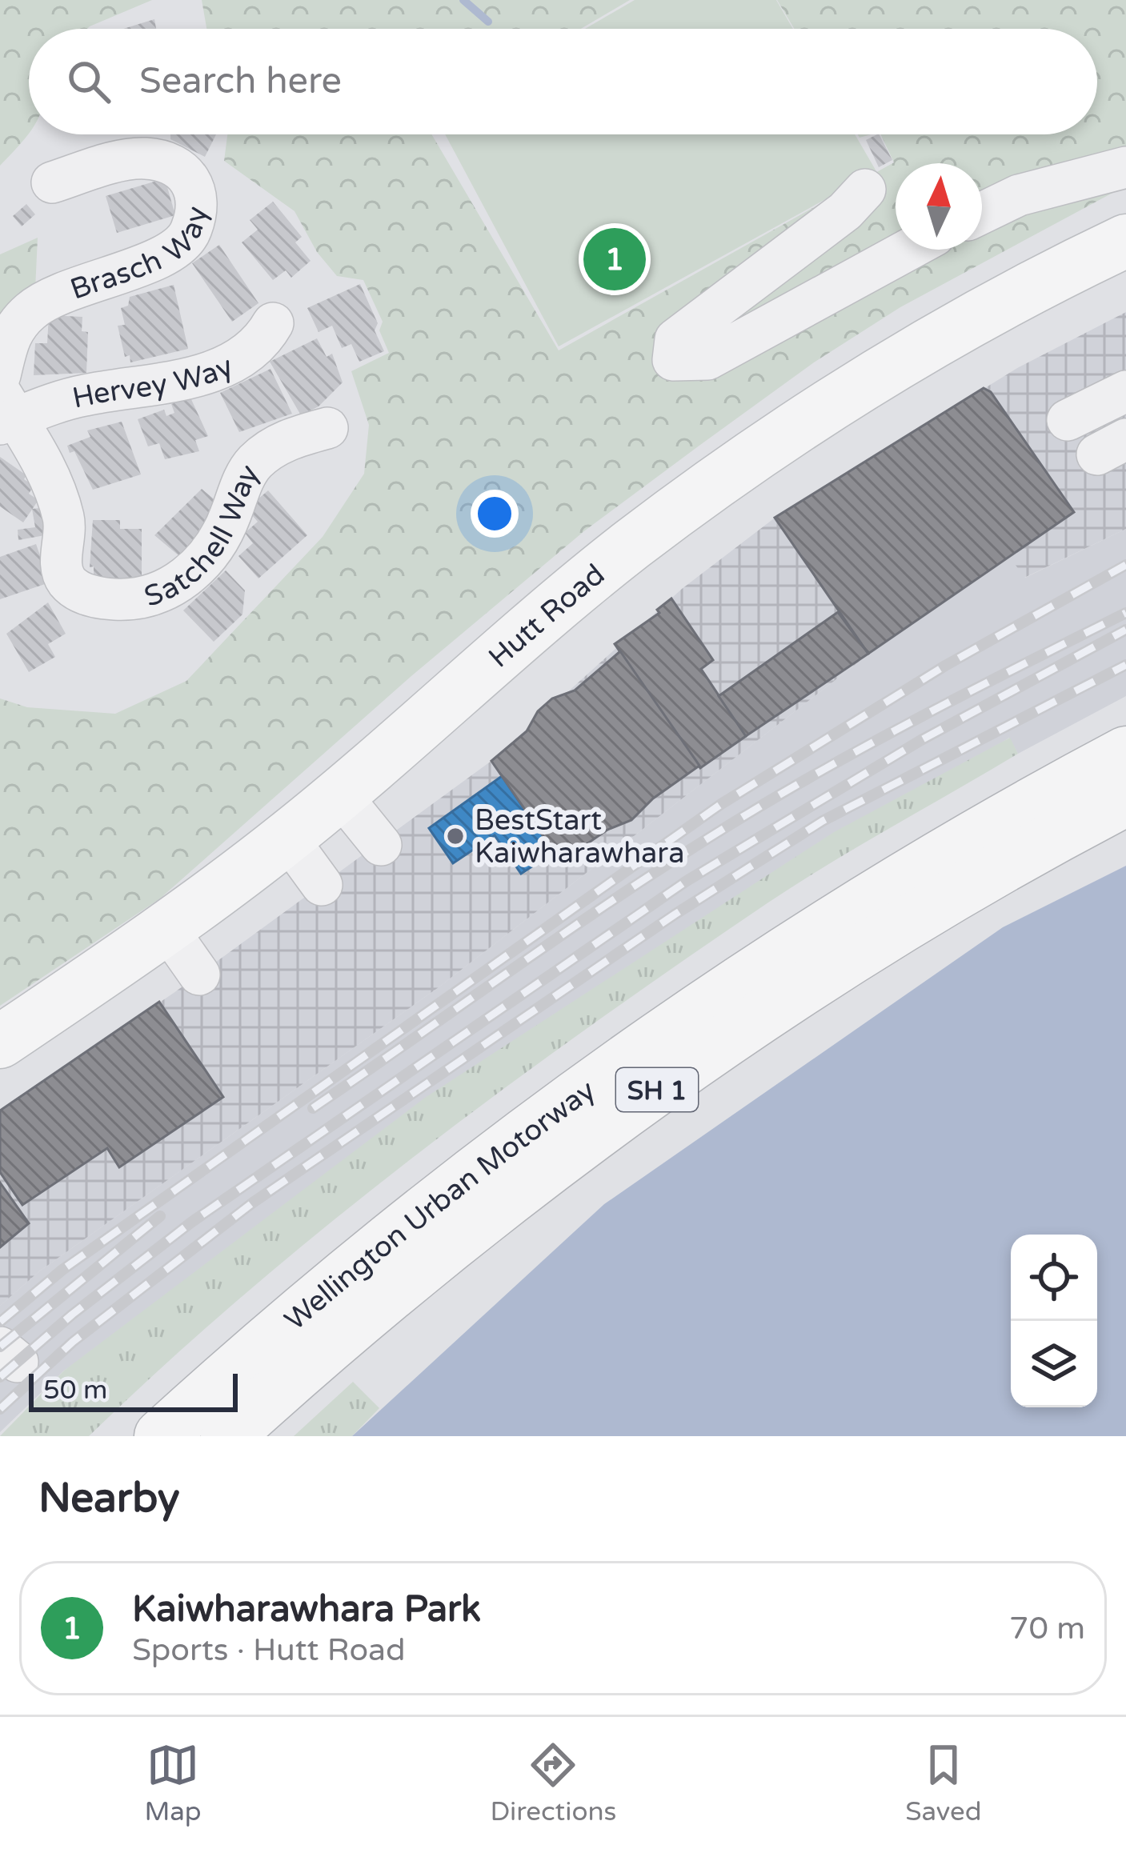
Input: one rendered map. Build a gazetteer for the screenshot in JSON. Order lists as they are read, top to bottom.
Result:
{
  "streets": {
    "main road": ["Hutt Road", "SH 1", "Wellington Urban Motorway"],
    "street": ["Brasch Way", "Hervey Way", "Satchell Way"]
  },
  "crossings": [
    ["Hervey Way", "Satchell Way"]
  ],
  "places": ["BestStart Kaiwharawhara"],
  "scale_bar": "50 m",
  "north": "top",
  "page": {
    "search": "Search here",
    "pins": "1",
    "scale": "50 m",
    "heading": "Nearby",
    "list": [
      {
        "mark": "1",
        "name": "Kaiwharawhara Park",
        "note": "Sports · Hutt Road",
        "value": "70 m"
      }
    ],
    "nav": ["Map", "Directions", "Saved"]
  }
}
